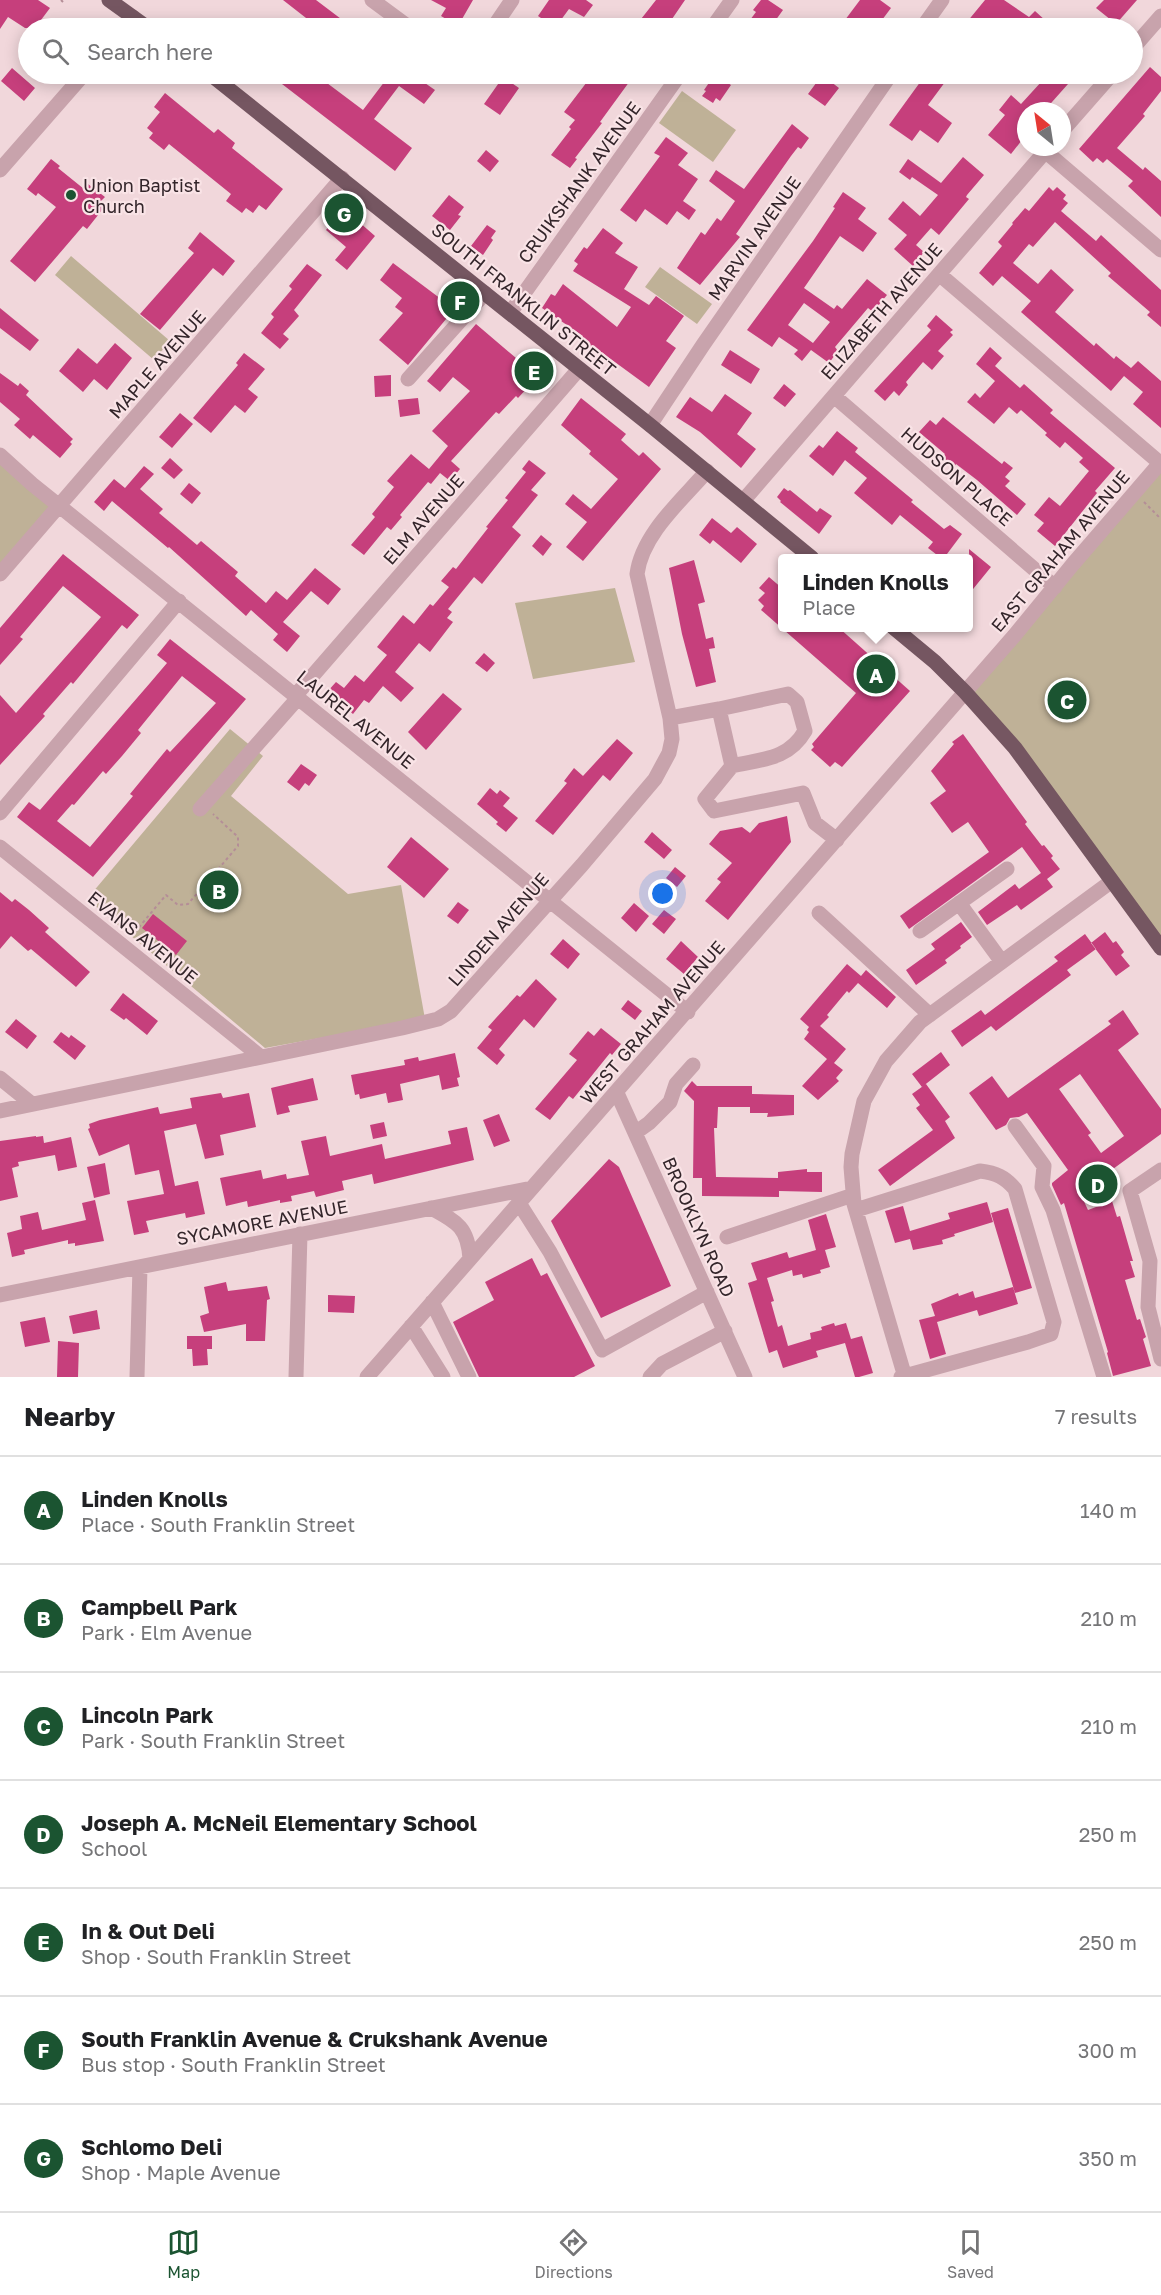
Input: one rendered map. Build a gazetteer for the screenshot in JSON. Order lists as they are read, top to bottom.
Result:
{
  "streets": {
    "main road": ["SOUTH FRANKLIN STREET"],
    "street": [
      "CRUIKSHANK AVENUE",
      "MARVIN AVENUE",
      "ELIZABETH AVENUE",
      "MAPLE AVENUE",
      "HUDSON PLACE",
      "ELM AVENUE",
      "EAST GRAHAM AVENUE",
      "LAUREL AVENUE",
      "LINDEN AVENUE",
      "EVANS AVENUE",
      "WEST GRAHAM AVENUE",
      "SYCAMORE AVENUE",
      "BROOKLYN ROAD"
    ]
  },
  "crossings": [
    ["CRUIKSHANK AVENUE", "SOUTH FRANKLIN STREET"],
    ["MARVIN AVENUE", "SOUTH FRANKLIN STREET"],
    ["SOUTH FRANKLIN STREET", "ELIZABETH AVENUE"],
    ["SOUTH FRANKLIN STREET", "MAPLE AVENUE"],
    ["SOUTH FRANKLIN STREET", "ELM AVENUE"],
    ["SOUTH FRANKLIN STREET", "LINDEN AVENUE"],
    ["ELIZABETH AVENUE", "HUDSON PLACE"],
    ["MAPLE AVENUE", "LAUREL AVENUE"],
    ["HUDSON PLACE", "EAST GRAHAM AVENUE"],
    ["ELM AVENUE", "LAUREL AVENUE"],
    ["EAST GRAHAM AVENUE", "WEST GRAHAM AVENUE"],
    ["LAUREL AVENUE", "LINDEN AVENUE"],
    ["LAUREL AVENUE", "WEST GRAHAM AVENUE"],
    ["LINDEN AVENUE", "EVANS AVENUE"],
    ["WEST GRAHAM AVENUE", "SYCAMORE AVENUE"],
    ["WEST GRAHAM AVENUE", "BROOKLYN ROAD"]
  ],
  "places": ["Union Baptist Church"],
  "north": "top left",
  "page": {
    "search": "Search here",
    "pins": [
      "G",
      "F",
      "E",
      "A",
      "C",
      "B",
      "D"
    ],
    "popup": ["Linden Knolls", "Place"],
    "heading": ["Nearby", "7 results"],
    "list": [
      {
        "mark": "A",
        "name": "Linden Knolls",
        "note": "Place · South Franklin Street",
        "value": "140 m"
      },
      {
        "mark": "B",
        "name": "Campbell Park",
        "note": "Park · Elm Avenue",
        "value": "210 m"
      },
      {
        "mark": "C",
        "name": "Lincoln Park",
        "note": "Park · South Franklin Street",
        "value": "210 m"
      },
      {
        "mark": "D",
        "name": "Joseph A. McNeil Elementary School",
        "note": "School",
        "value": "250 m"
      },
      {
        "mark": "E",
        "name": "In & Out Deli",
        "note": "Shop · South Franklin Street",
        "value": "250 m"
      },
      {
        "mark": "F",
        "name": "South Franklin Avenue & Crukshank Avenue",
        "note": "Bus stop · South Franklin Street",
        "value": "300 m"
      },
      {
        "mark": "G",
        "name": "Schlomo Deli",
        "note": "Shop · Maple Avenue",
        "value": "350 m"
      }
    ],
    "nav": ["Map", "Directions", "Saved"]
  }
}
